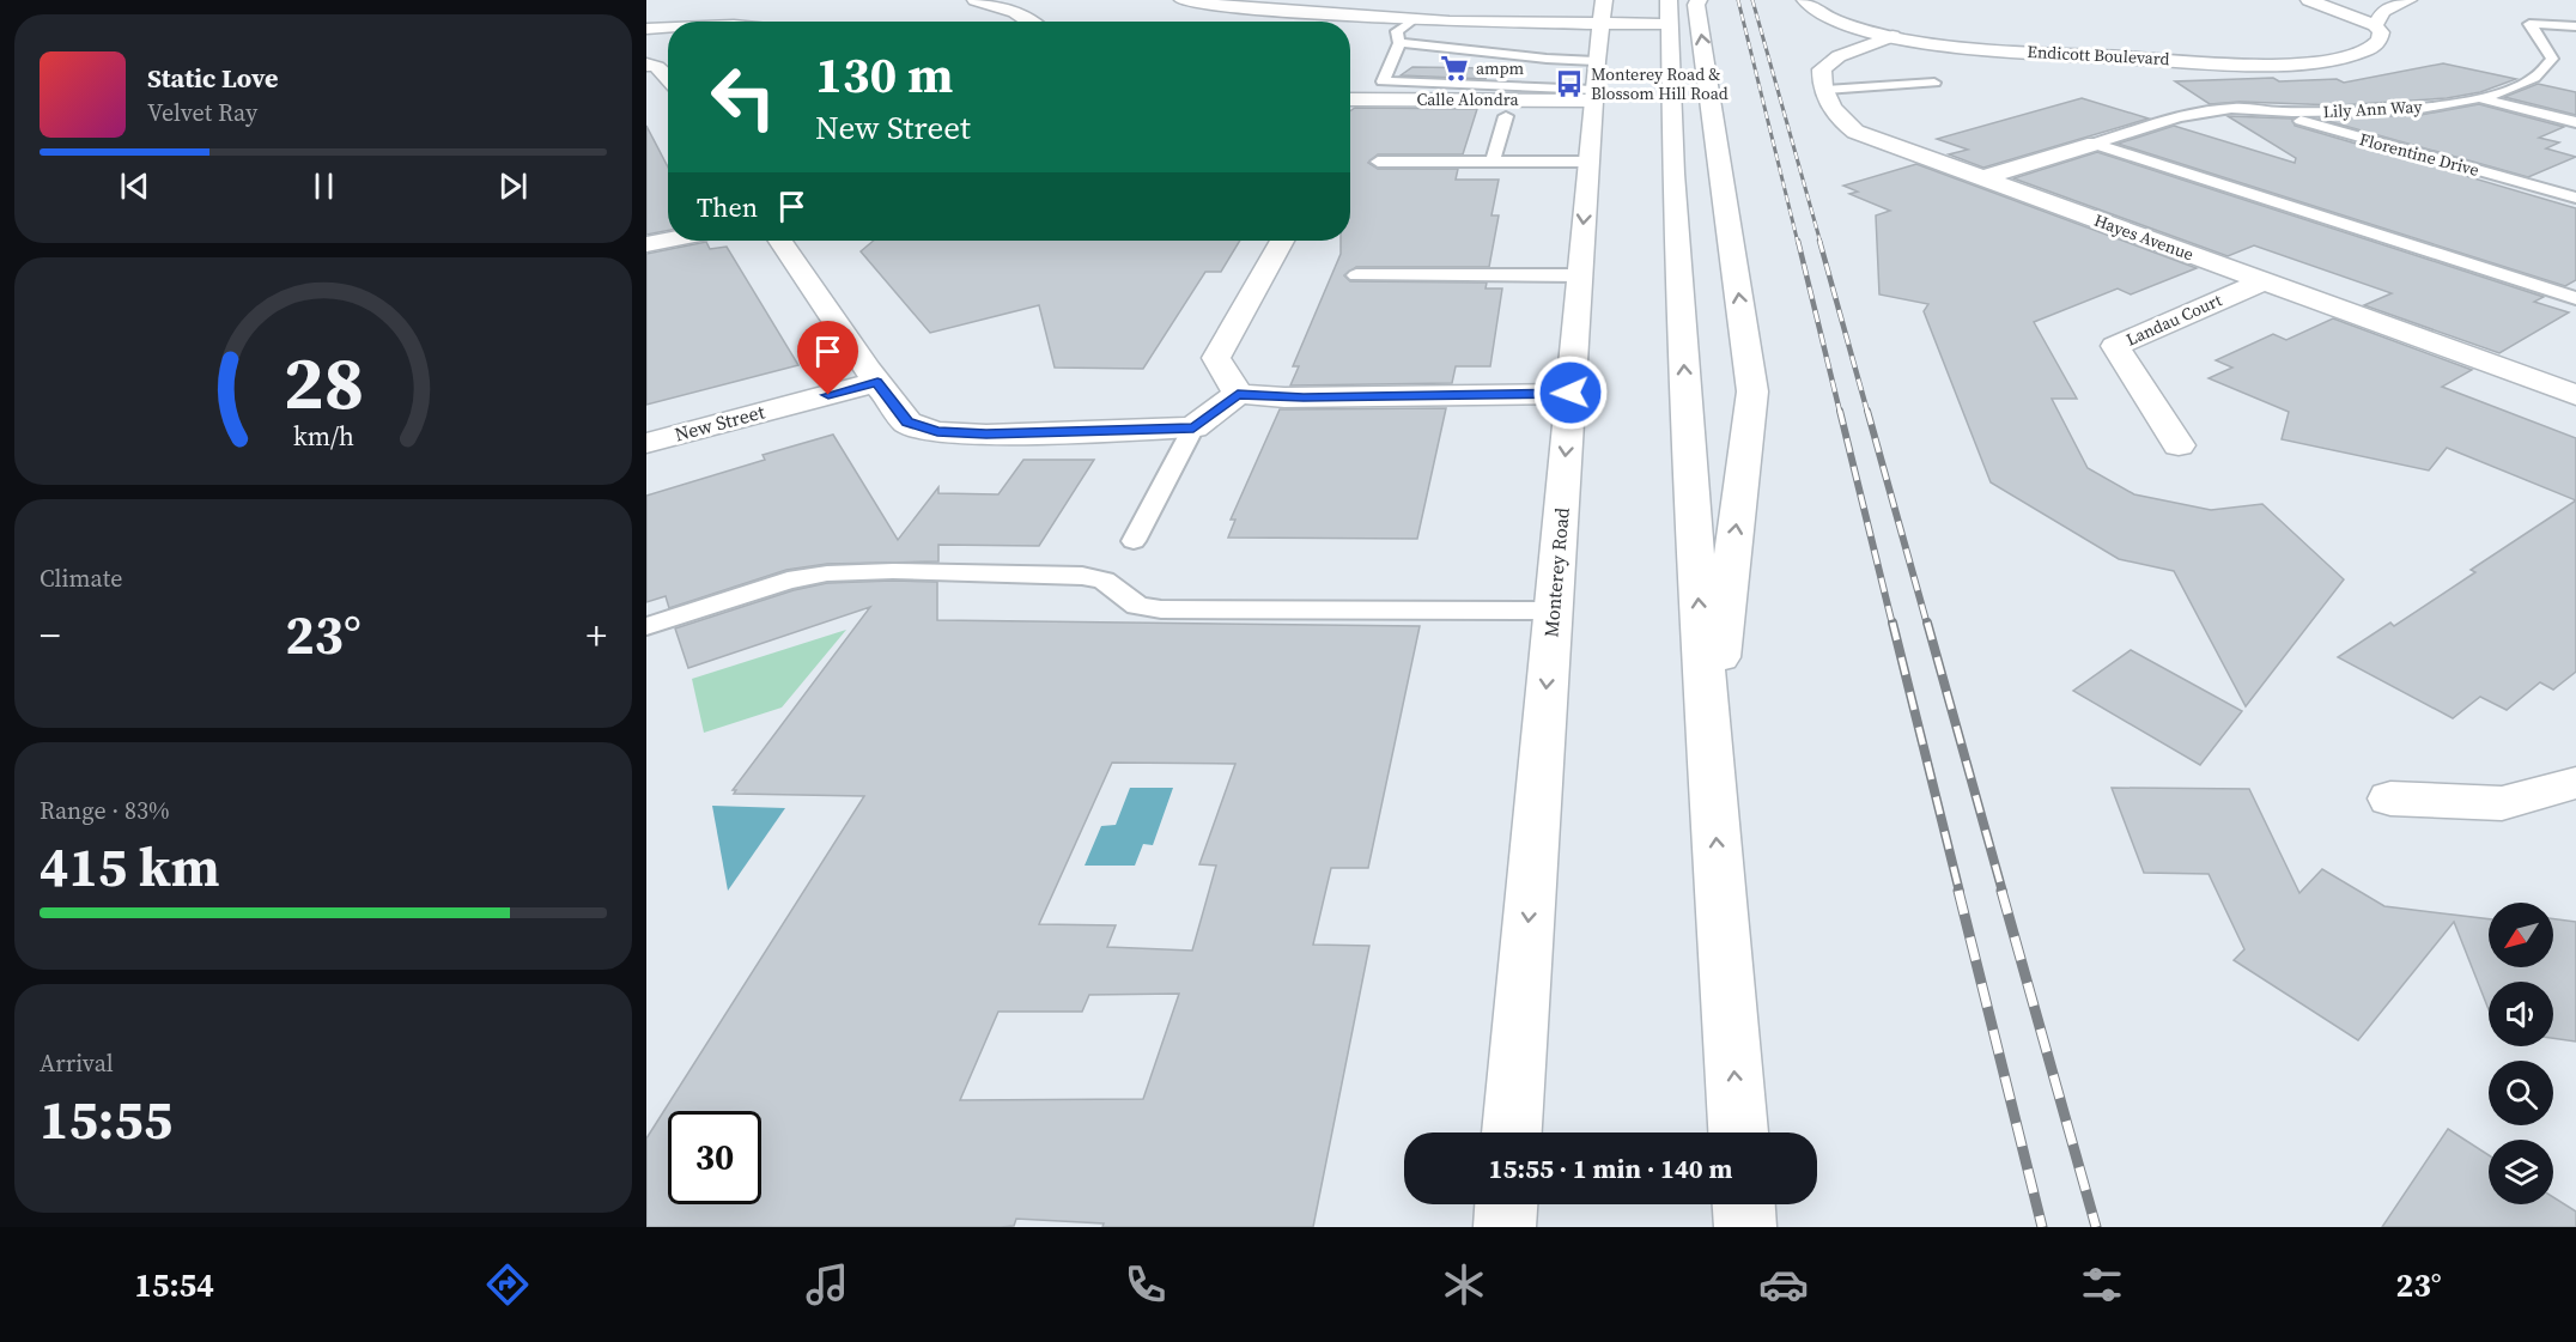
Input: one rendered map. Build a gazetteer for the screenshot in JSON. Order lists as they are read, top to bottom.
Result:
{
  "streets": {
    "main road": [
      "Endicott Boulevard",
      "Calle Alondra",
      "Lily Ann Way",
      "Hayes Avenue",
      "Landau Court",
      "New Street",
      "Monterey Road"
    ],
    "lane": ["Florentine Drive"]
  },
  "crossings": [
    ["Calle Alondra", "Monterey Road"],
    ["Lily Ann Way", "Florentine Drive"],
    ["Lily Ann Way", "Hayes Avenue"],
    ["Hayes Avenue", "Landau Court"]
  ],
  "places": {
    "supermarket": ["ampm"],
    "bus stop": ["Monterey Road & Blossom Hill Road"]
  },
  "north": "bottom left",
  "page": {
    "turn": ["130 m", "New Street"],
    "song": ["Static Love", "Velvet Ray"],
    "then": "Then",
    "tile": [
      "Climate",
      ["Range · 83%", "415 km"],
      ["Arrival", "15:55"]
    ],
    "heat": ["−", "23°", "+"],
    "limit": "30",
    "trip": "15:55 · 1 min · 140 m",
    "tabs": ["15:54", "23°"],
    "gauge": ["28", "km/h"]
  }
}
